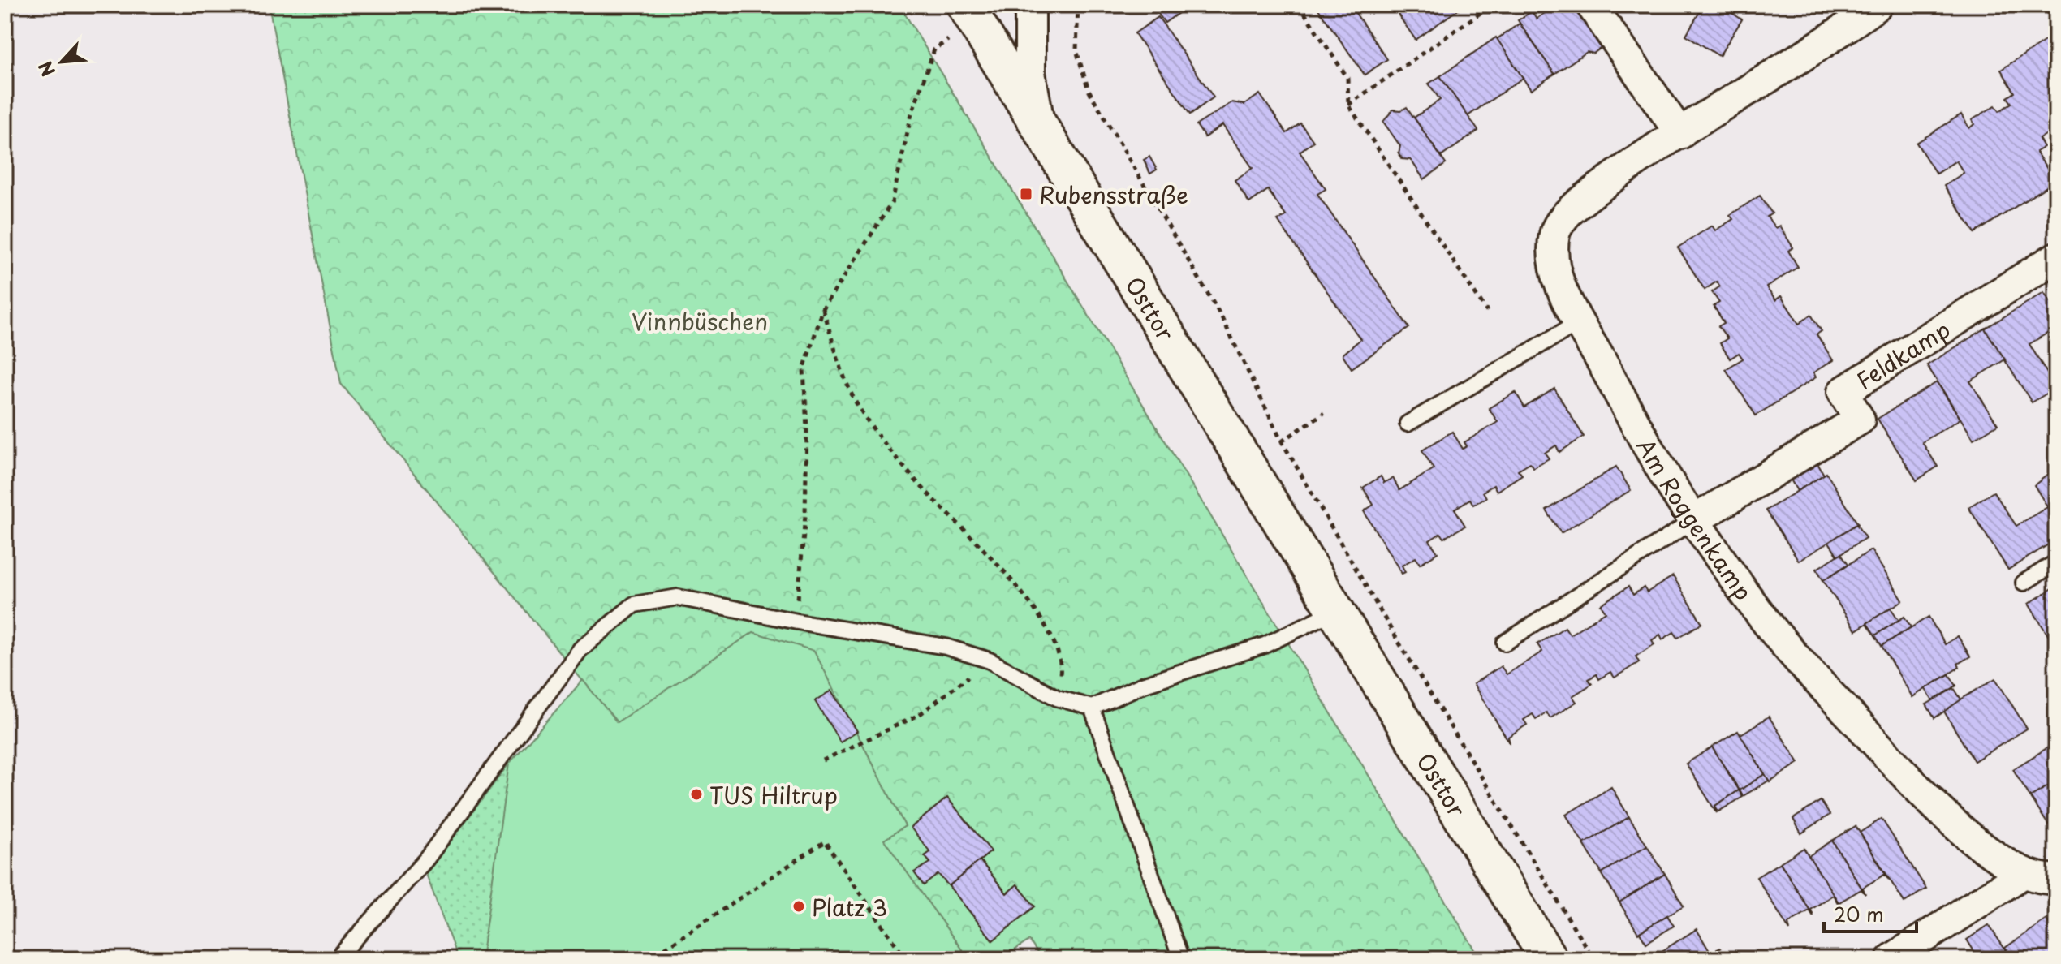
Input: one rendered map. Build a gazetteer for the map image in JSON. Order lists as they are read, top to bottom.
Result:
{
  "streets": {
    "main road": ["Osttor"],
    "street": ["Feldkamp", "Am Roggenkamp"]
  },
  "crossings": [
    ["Feldkamp", "Am Roggenkamp"]
  ],
  "parks": ["Vinnbüschen"],
  "places": {
    "transit": ["Rubensstraße"],
    "other": ["TUS Hiltrup", "Platz 3"]
  },
  "scale_bar": "20 m",
  "north": "bottom left"
}
